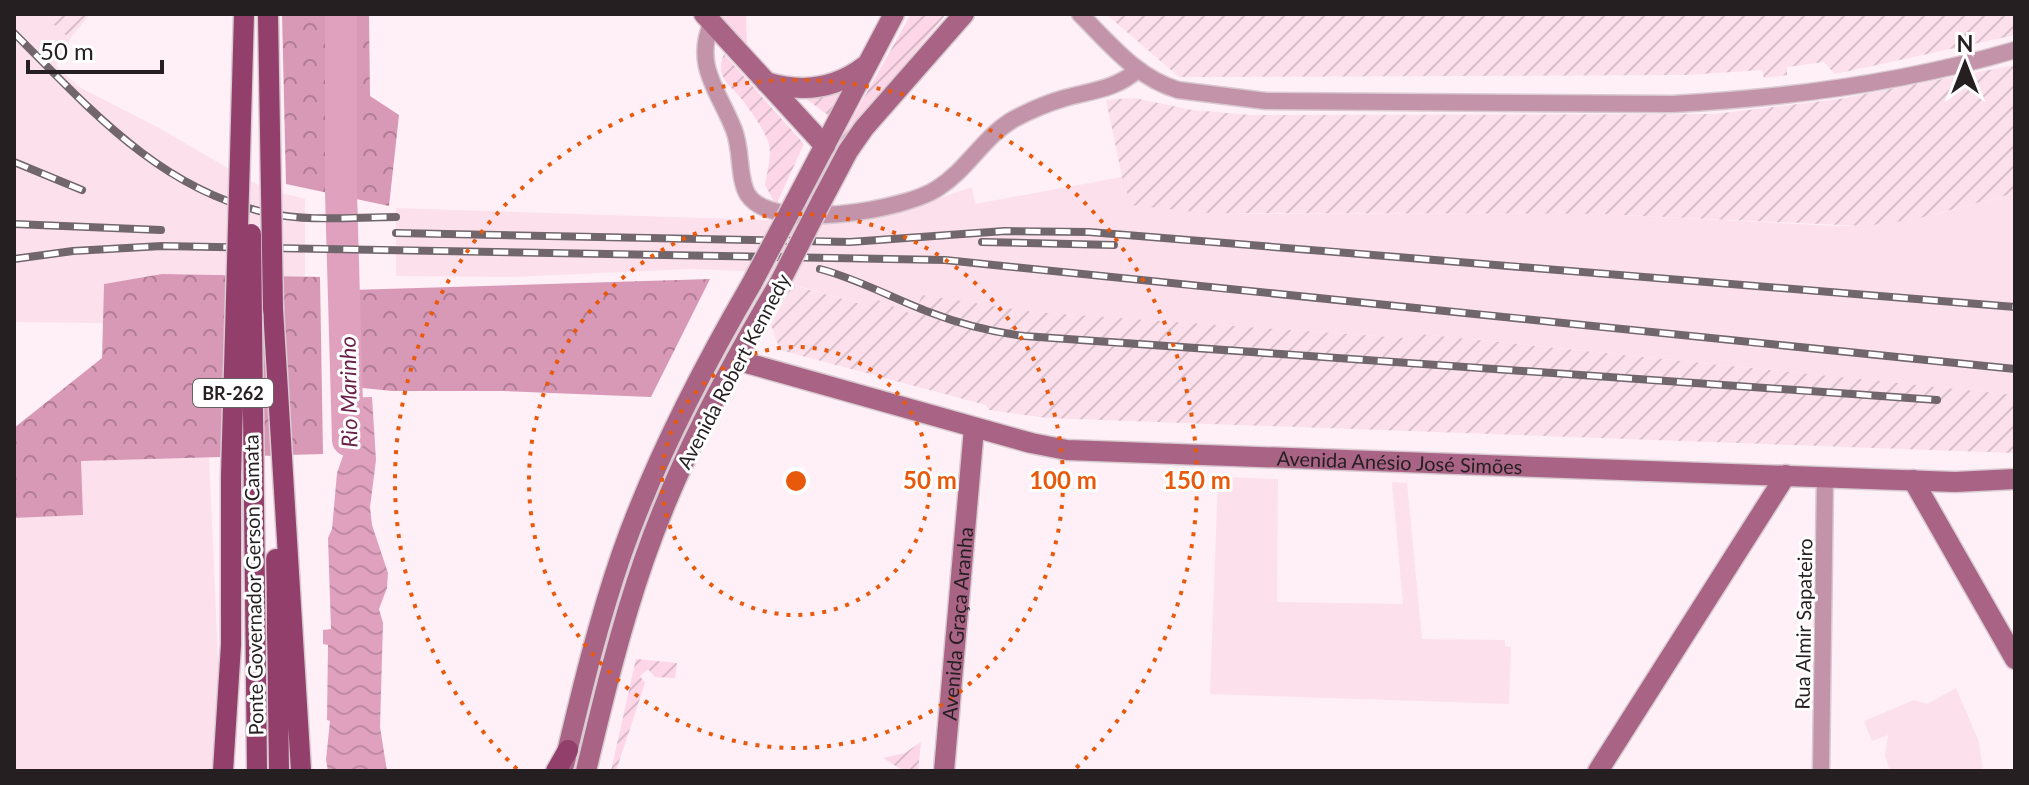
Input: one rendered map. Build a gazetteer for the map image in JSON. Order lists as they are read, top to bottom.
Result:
{
  "streets": {
    "main road": ["BR-262", "Ponte Governador Gerson Camata"],
    "street": [
      "Avenida Robert Kennedy",
      "Avenida Anésio José Simões",
      "Avenida Graça Aranha",
      "Rua Almir Sapateiro"
    ]
  },
  "crossings": [
    ["Avenida Robert Kennedy", "Avenida Anésio José Simões"],
    ["BR-262", "Ponte Governador Gerson Camata"],
    ["Avenida Anésio José Simões", "Avenida Graça Aranha"],
    ["Avenida Anésio José Simões", "Rua Almir Sapateiro"]
  ],
  "water": ["Rio Marinho"],
  "scale_bar": "50 m",
  "north": "top",
  "rings": ["50 m", "100 m", "150 m"]
}
